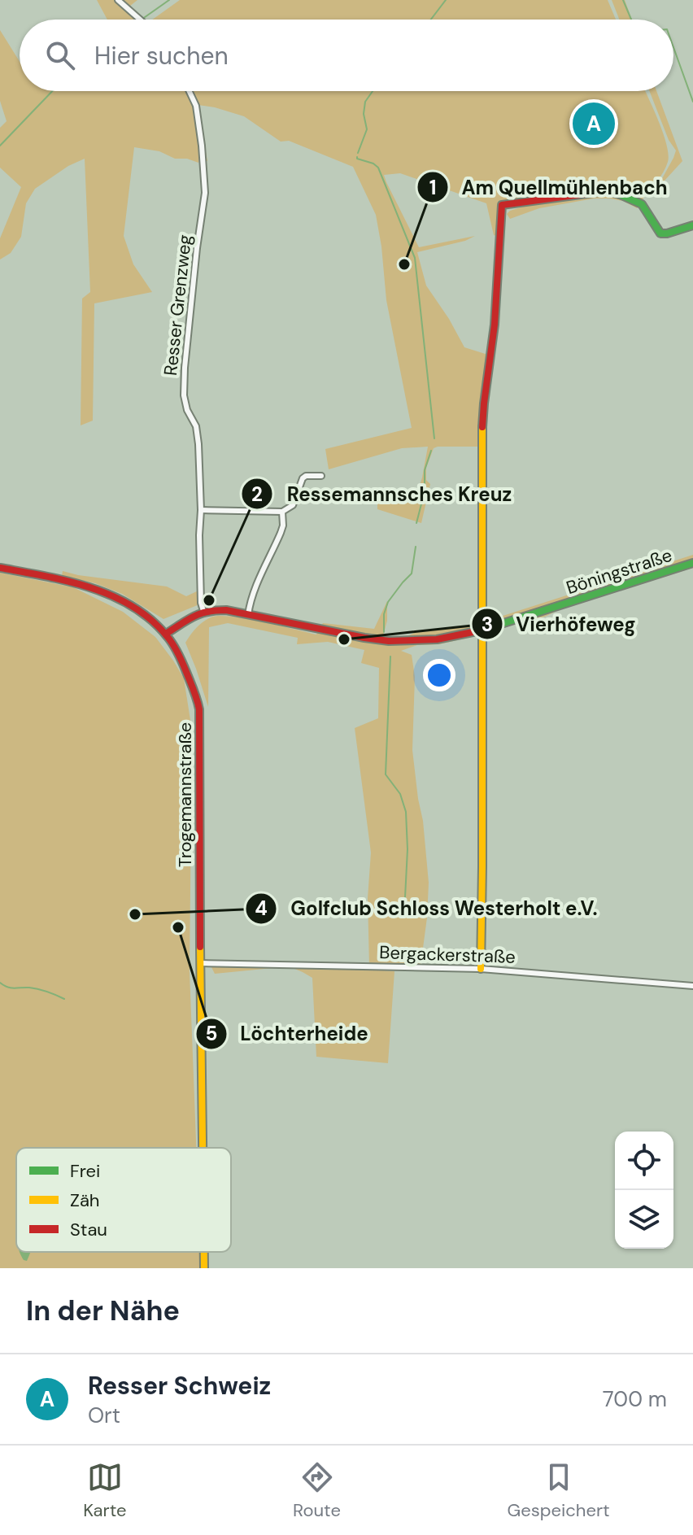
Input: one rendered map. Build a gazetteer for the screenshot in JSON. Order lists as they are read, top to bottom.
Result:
{
  "streets": {
    "main road": ["Böningstraße", "Trogemannstraße"],
    "street": ["Resser Grenzweg", "Bergackerstraße"]
  },
  "crossings": [
    ["Resser Grenzweg", "Böningstraße"],
    ["Trogemannstraße", "Bergackerstraße"]
  ],
  "places": [
    "Am Quellmühlenbach",
    "Ressemannsches Kreuz",
    "Vierhöfeweg",
    "Golfclub Schloss Westerholt e.V.",
    "Löchterheide"
  ],
  "legend": ["Frei", "Zäh", "Stau"],
  "page": {
    "search": "Hier suchen",
    "pins": "A",
    "heading": "In der Nähe",
    "list": [
      {
        "mark": "A",
        "name": "Resser Schweiz",
        "note": "Ort",
        "value": "700 m"
      }
    ],
    "nav": ["Karte", "Route", "Gespeichert"]
  }
}
